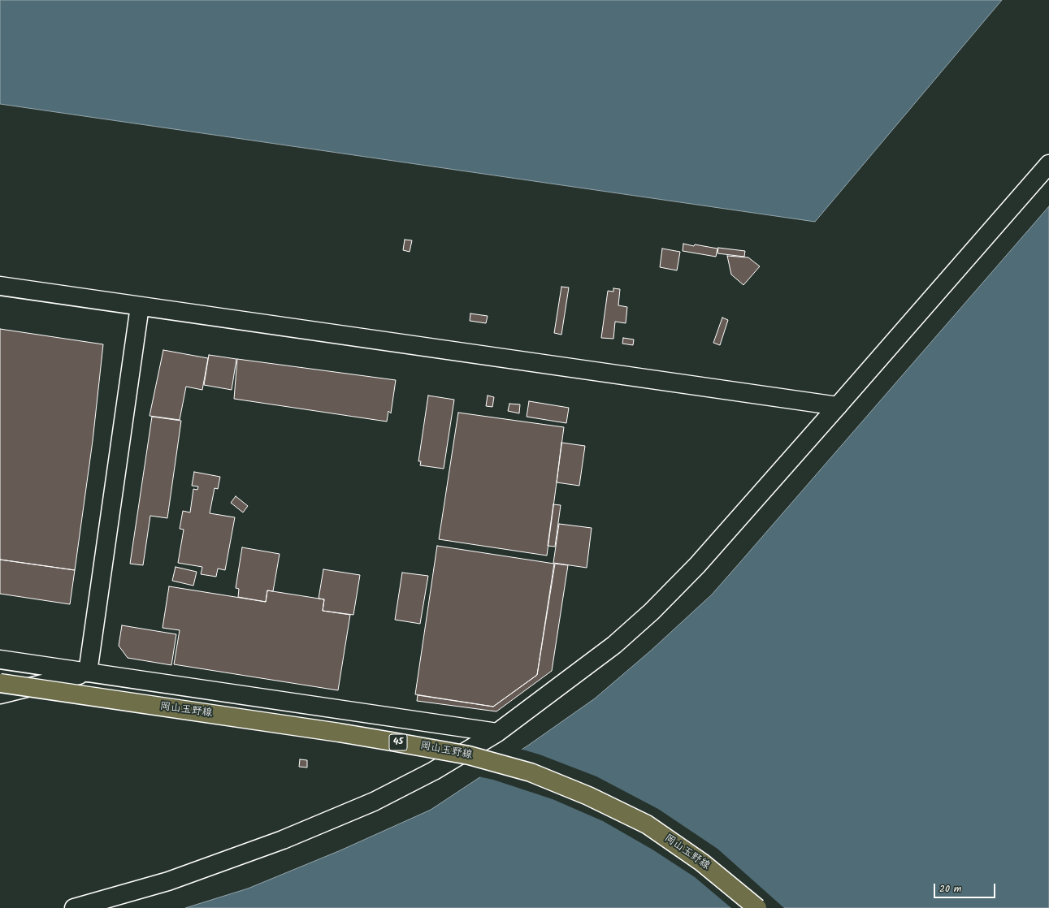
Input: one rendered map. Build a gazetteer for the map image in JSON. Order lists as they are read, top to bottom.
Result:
{
  "streets": {
    "main road": ["岡山玉野線", "45"]
  },
  "scale_bar": "20 m"
}
